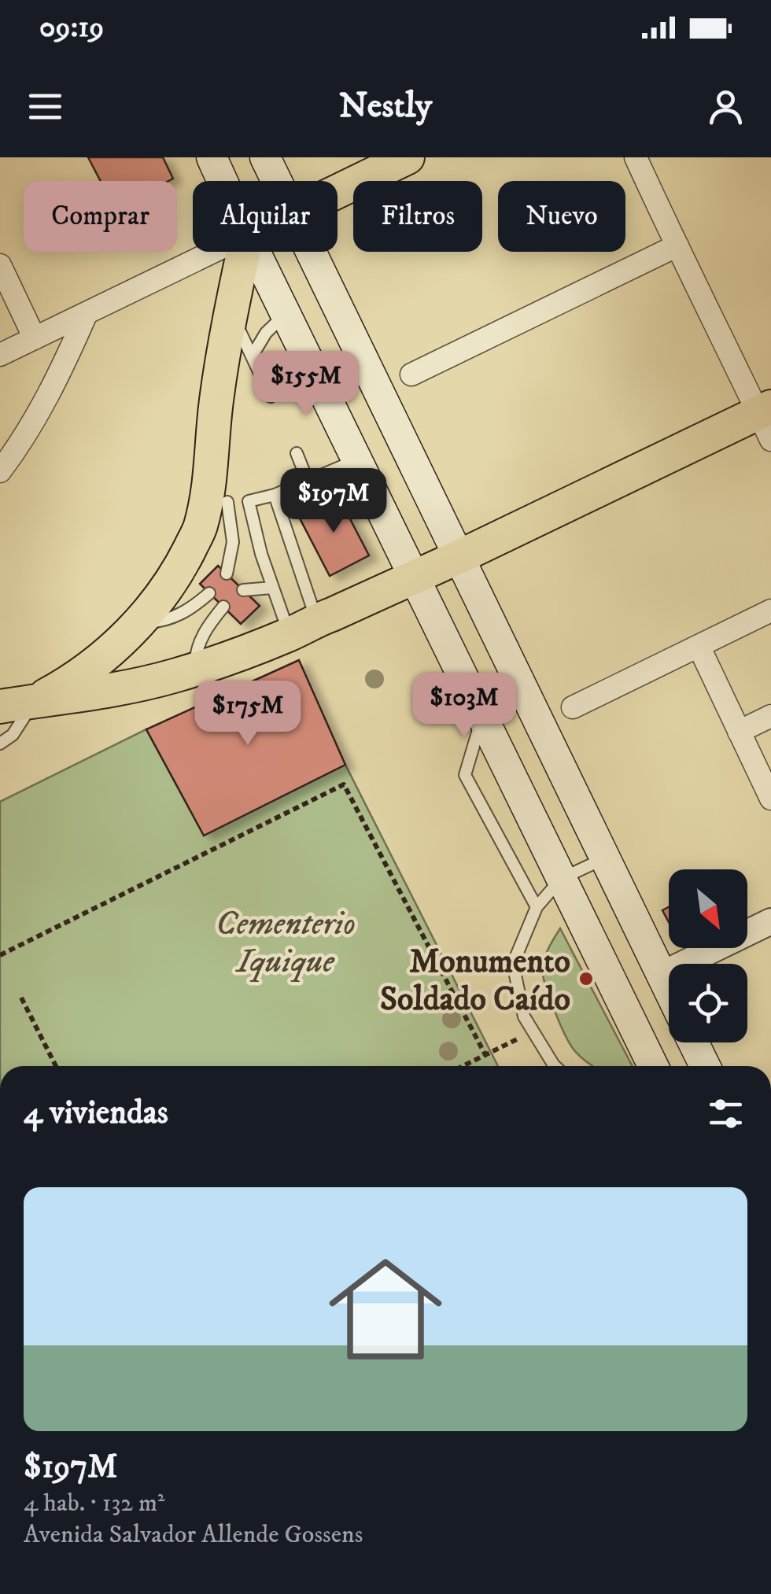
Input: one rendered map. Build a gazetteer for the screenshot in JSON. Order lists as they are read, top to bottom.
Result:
{
  "parks": ["Cementerio Iquique"],
  "places": ["Monumento Soldado Caído"],
  "north": "bottom right",
  "page": {
    "status": "09:19",
    "header": "Nestly",
    "chip": [
      "Comprar",
      "Alquilar",
      "Filtros",
      "Nuevo"
    ],
    "price": [
      "$155M",
      "$197M",
      "$103M",
      "$175M"
    ],
    "heading": "4 viviendas",
    "list": [
      {
        "name": "$197M",
        "note": "4 hab. · 132 m² · Avenida Salvador Allende Gossens"
      }
    ]
  }
}
